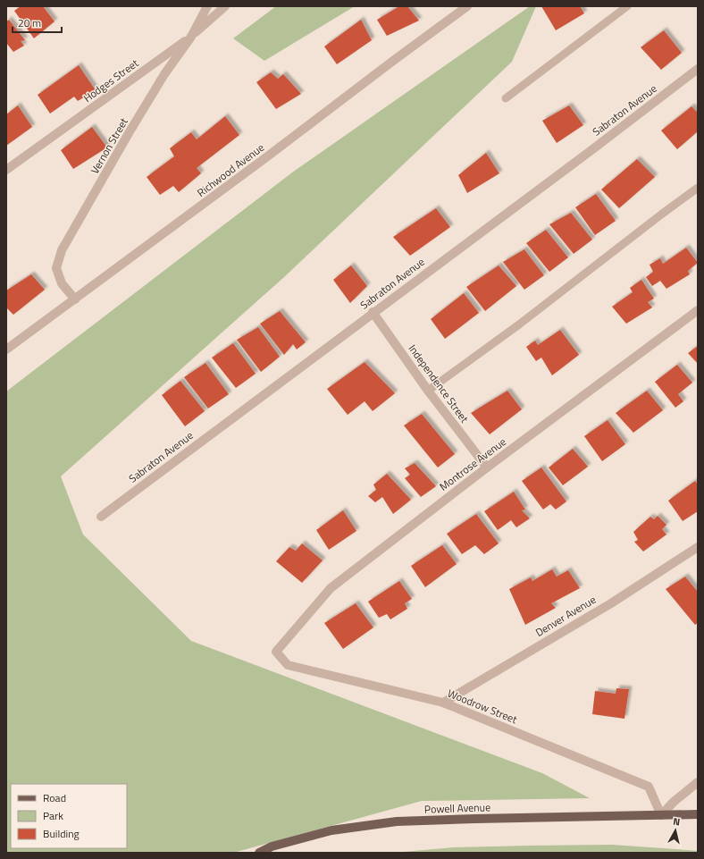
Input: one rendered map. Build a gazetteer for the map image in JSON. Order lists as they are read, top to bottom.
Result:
{
  "streets": {
    "main road": ["Powell Avenue"],
    "street": [
      "Hodges Street",
      "Sabraton Avenue",
      "Vernon Street",
      "Richwood Avenue",
      "Independence Street",
      "Montrose Avenue",
      "Denver Avenue",
      "Woodrow Street"
    ]
  },
  "crossings": [
    ["Hodges Street", "Vernon Street"],
    ["Sabraton Avenue", "Independence Street"],
    ["Vernon Street", "Richwood Avenue"],
    ["Independence Street", "Montrose Avenue"],
    ["Montrose Avenue", "Woodrow Street"],
    ["Denver Avenue", "Woodrow Street"],
    ["Woodrow Street", "Powell Avenue"]
  ],
  "legend": ["Road", "Park", "Building"],
  "scale_bar": "20 m",
  "north": "top"
}
